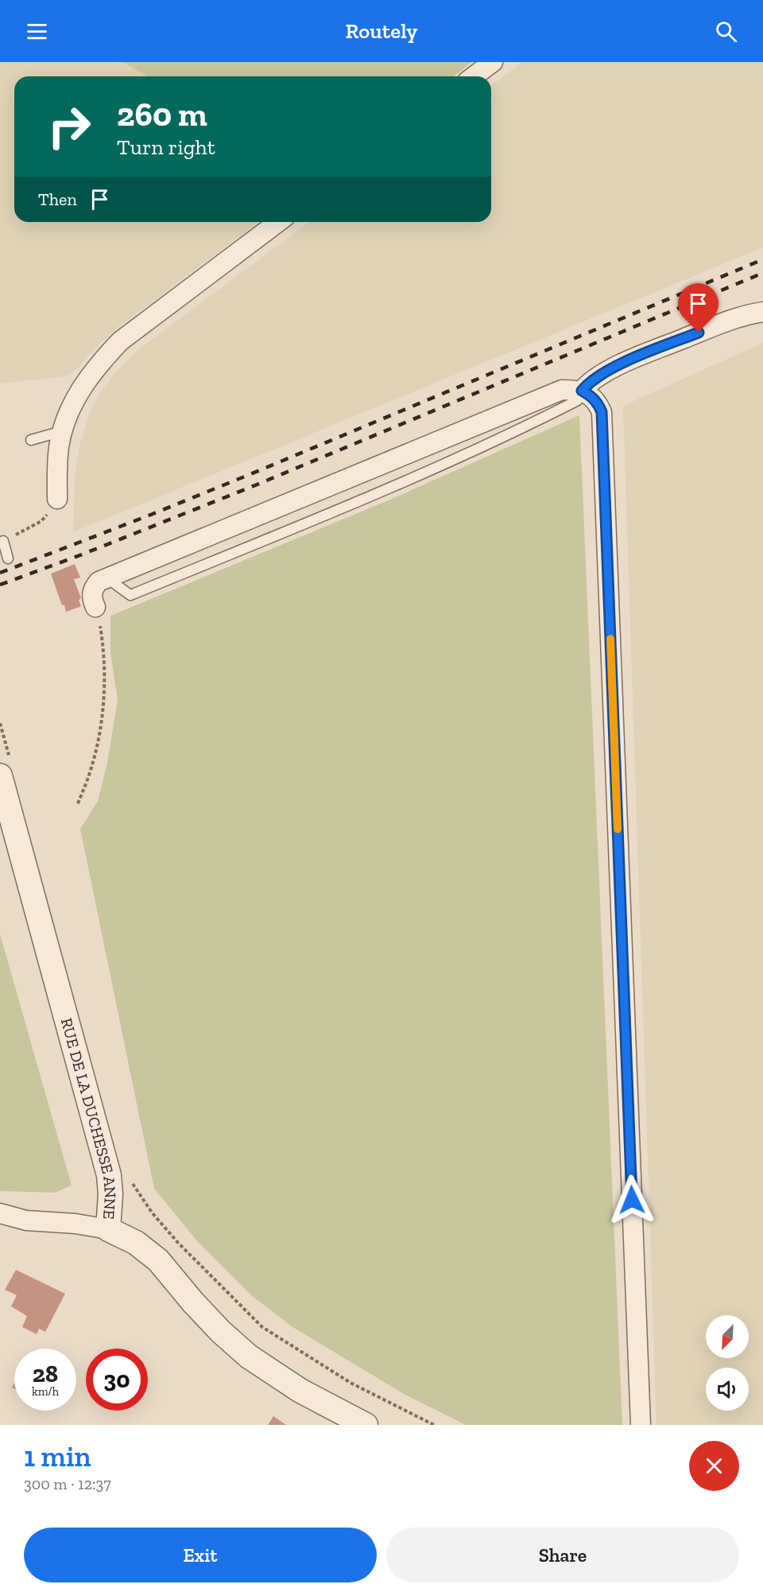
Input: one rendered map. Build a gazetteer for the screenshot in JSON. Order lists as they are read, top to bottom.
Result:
{
  "streets": {
    "street": ["RUE DE LA DUCHESSE ANNE"]
  },
  "north": "bottom left",
  "page": {
    "header": "Routely",
    "turn": ["260 m", "Turn right"],
    "then": "Then",
    "speed": "28 km/h",
    "limit": "30",
    "heading": ["1 min", "300 m · 12:37"],
    "buttons": ["Exit", "Share"]
  }
}
